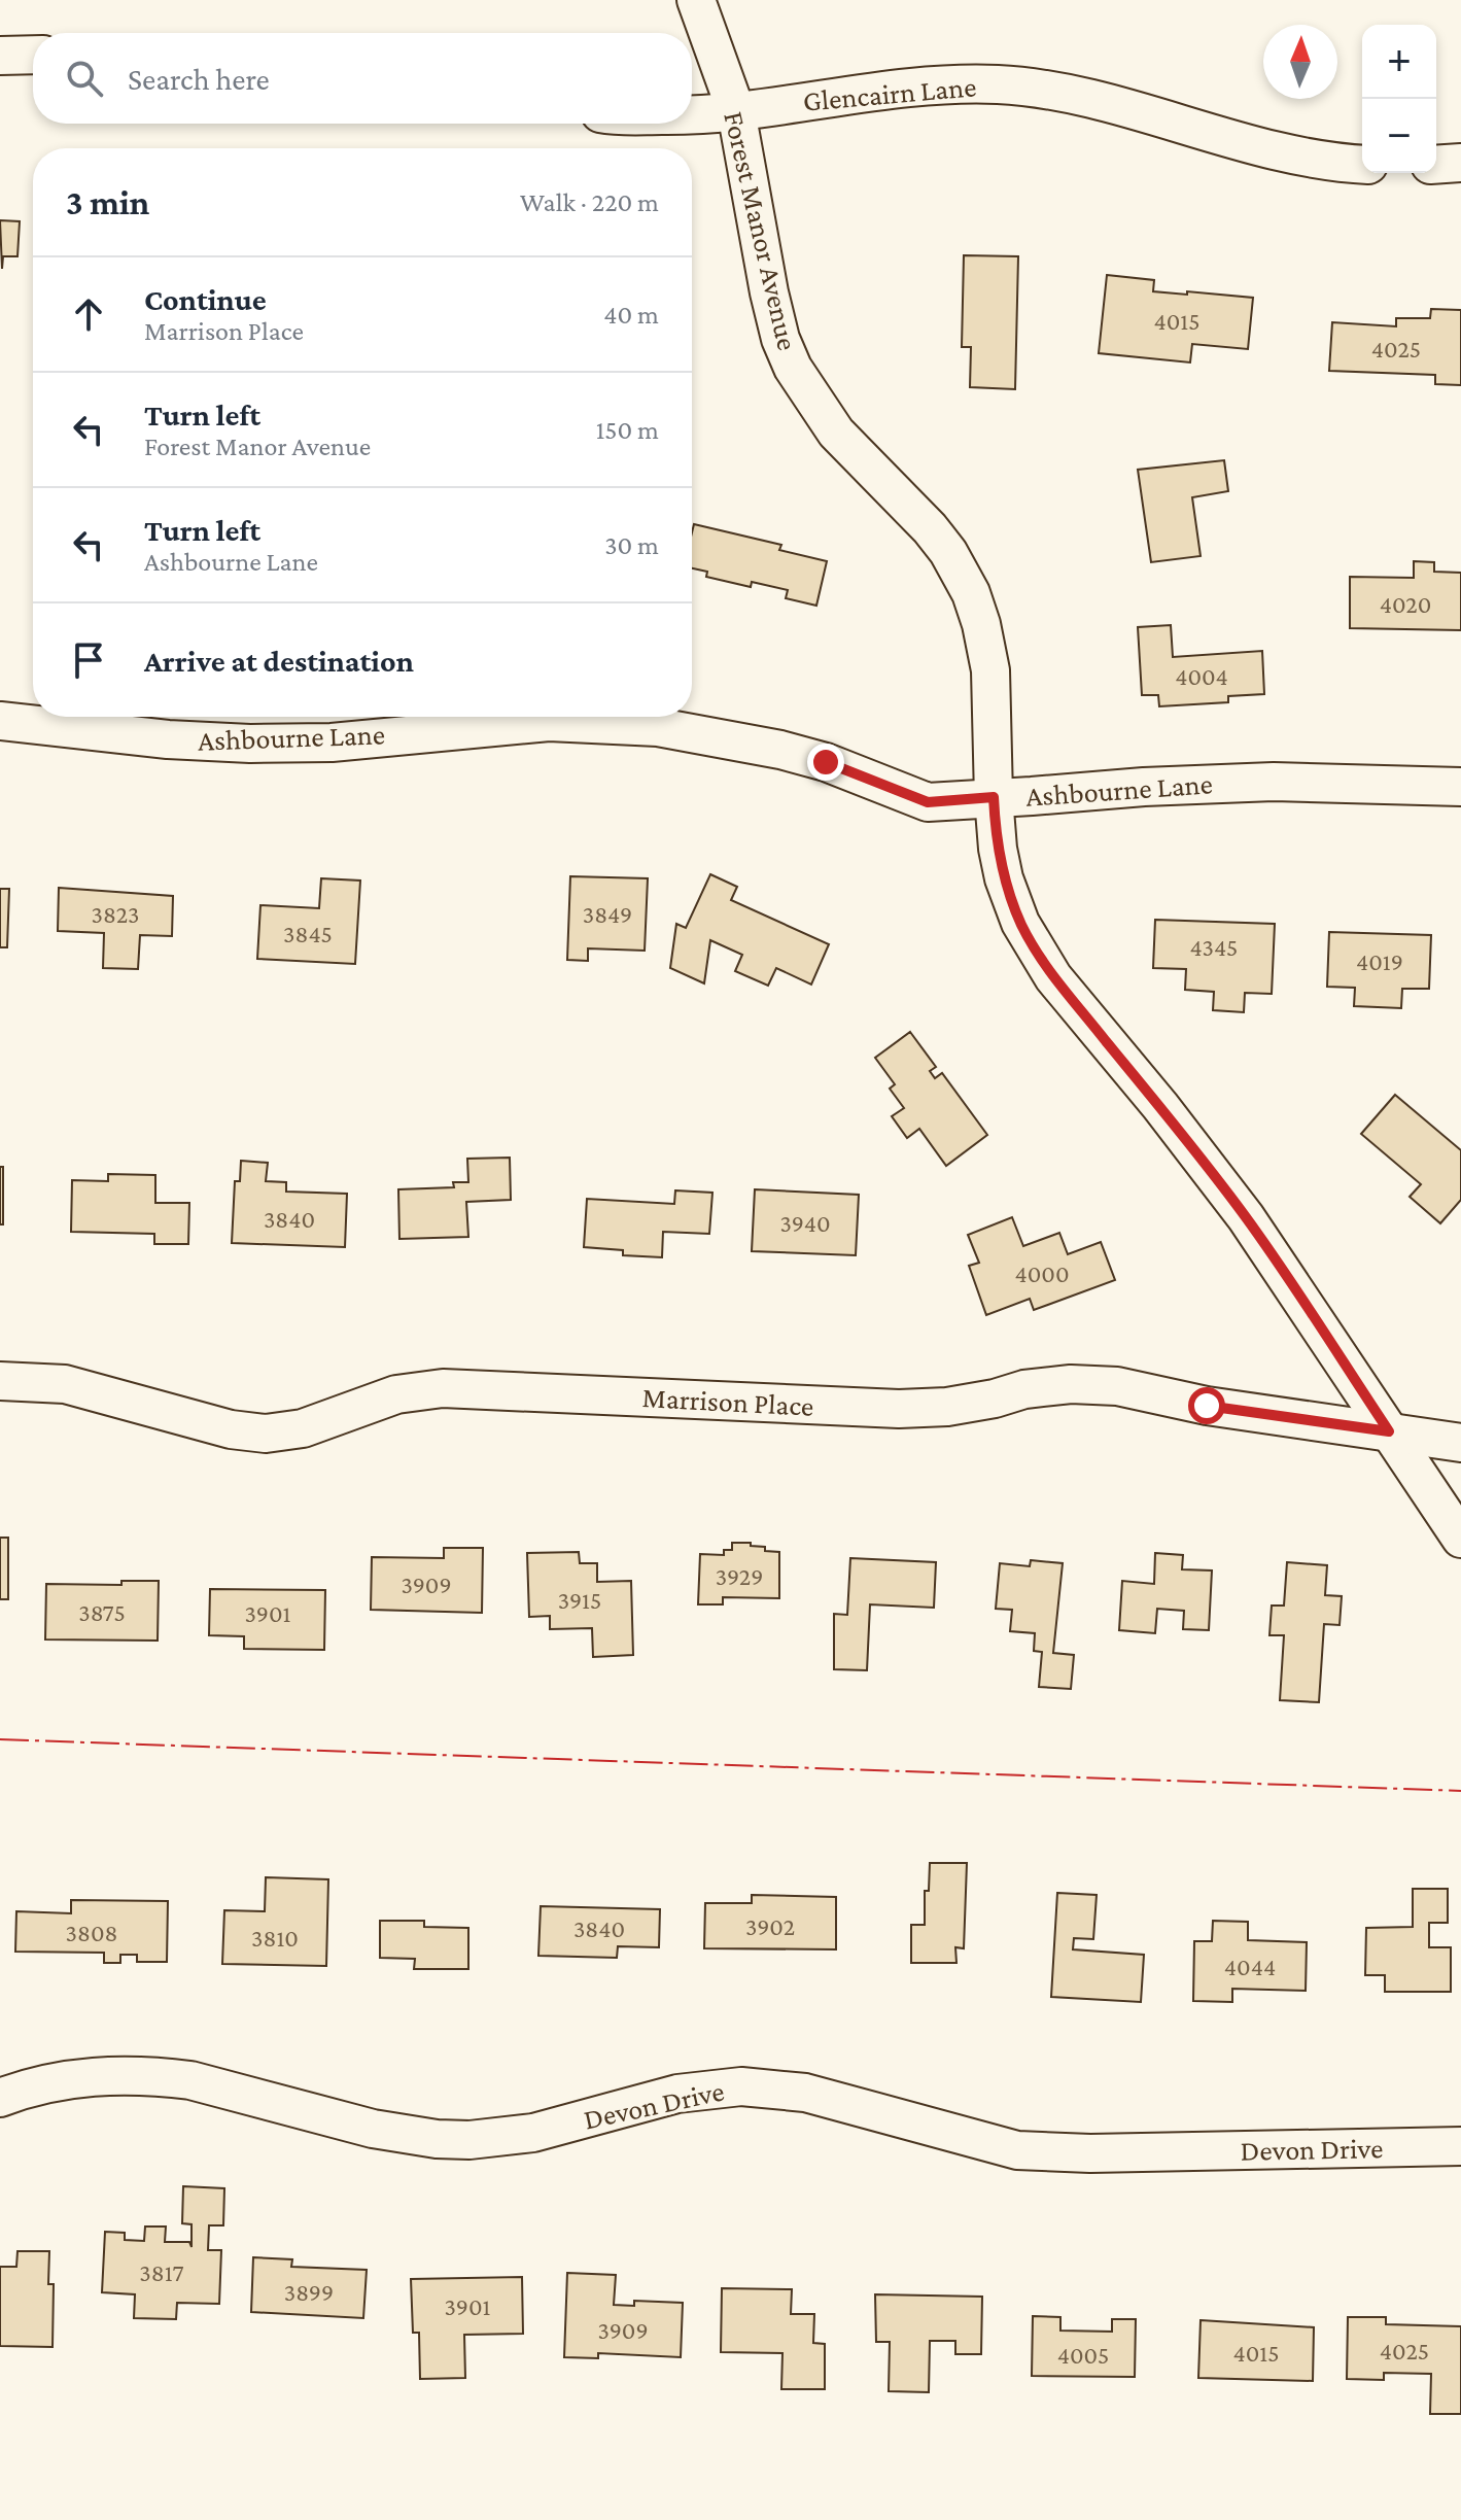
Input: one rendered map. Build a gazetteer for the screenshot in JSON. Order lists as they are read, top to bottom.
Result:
{
  "streets": {
    "street": [
      "Glencairn Lane",
      "Forest Manor Avenue",
      "Ashbourne Lane",
      "Marrison Place",
      "Devon Drive"
    ]
  },
  "crossings": [
    ["Glencairn Lane", "Forest Manor Avenue"],
    ["Forest Manor Avenue", "Ashbourne Lane"],
    ["Forest Manor Avenue", "Marrison Place"]
  ],
  "house_numbers": [
    "4015",
    "4025",
    "4020",
    "4004",
    "3823",
    "3849",
    "3845",
    "4345",
    "4019",
    "3840",
    "3940",
    "4000",
    "3929",
    "3909",
    "3915",
    "3875",
    "3901",
    "3902",
    "3840",
    "3808",
    "3810",
    "4044",
    "3817",
    "3899",
    "3901",
    "3909",
    "4025",
    "4015",
    "4005"
  ],
  "north": "top",
  "page": {
    "map_buttons": ["+", "−"],
    "search": "Search here",
    "heading": ["3 min", "Walk · 220 m"],
    "list": [
      ["Continue", "Marrison Place", "40 m"],
      ["Turn left", "Forest Manor Avenue", "150 m"],
      ["Turn left", "Ashbourne Lane", "30 m"],
      "Arrive at destination"
    ]
  }
}
